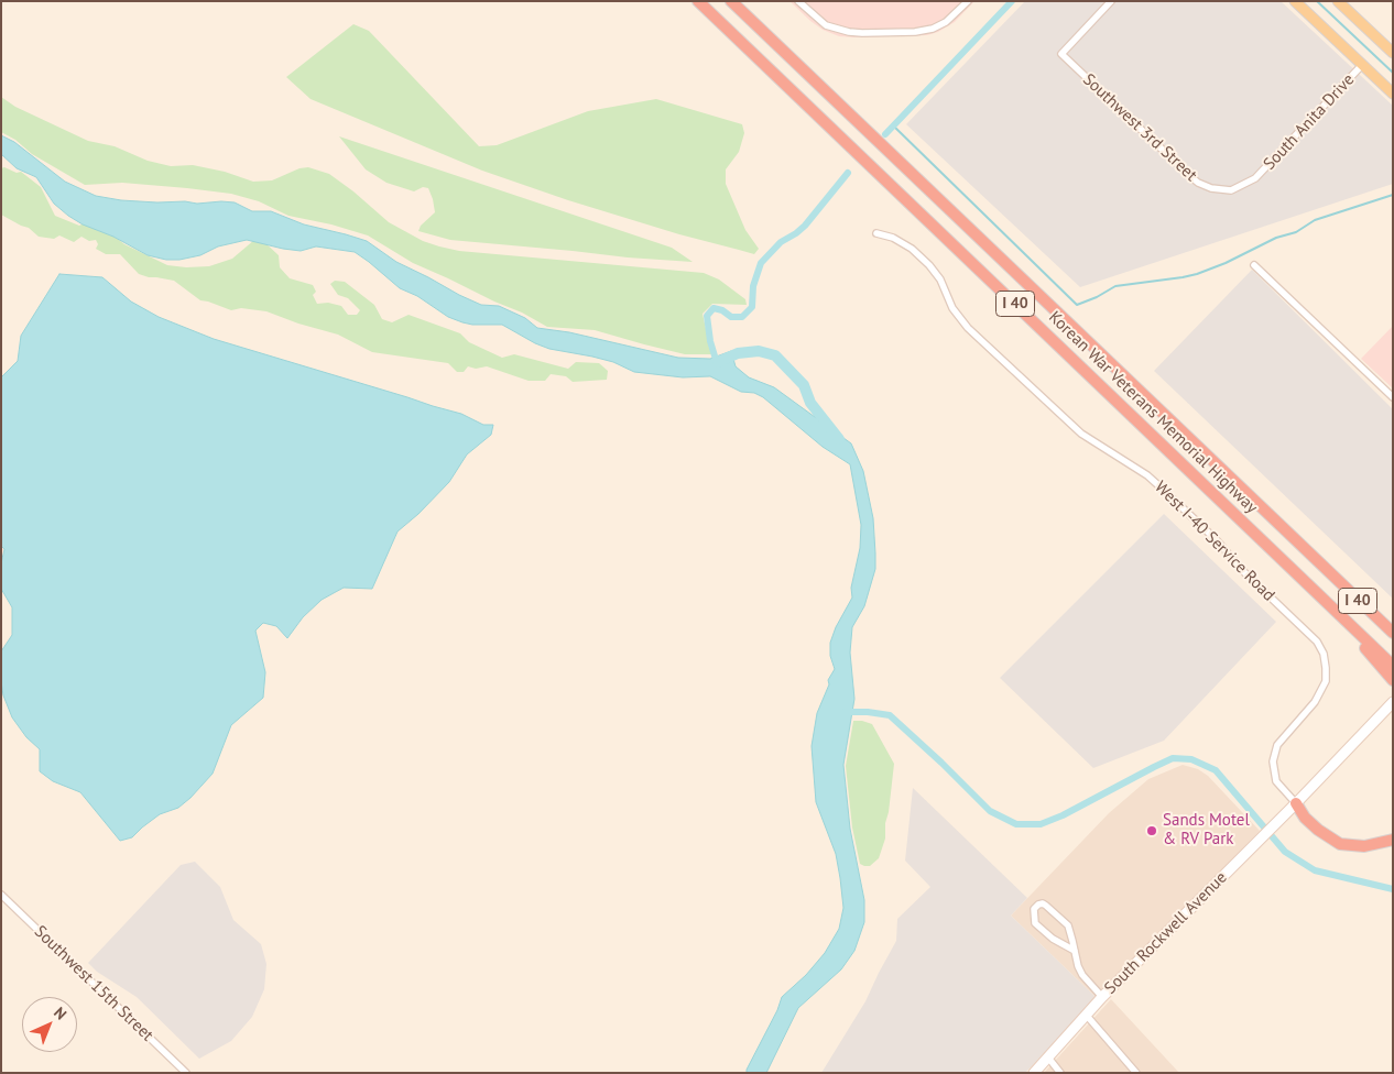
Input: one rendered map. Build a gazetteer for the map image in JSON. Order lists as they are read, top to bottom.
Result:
{
  "streets": {
    "highway": ["I 40", "Korean War Veterans Memorial Highway"],
    "street": [
      "South Anita Drive",
      "Southwest 3rd Street",
      "West I-40 Service Road",
      "South Rockwell Avenue",
      "Southwest 15th Street"
    ]
  },
  "crossings": [
    ["South Anita Drive", "Southwest 3rd Street"],
    ["West I-40 Service Road", "South Rockwell Avenue"]
  ],
  "places": ["Sands Motel & RV Park"],
  "north": "top right"
}
